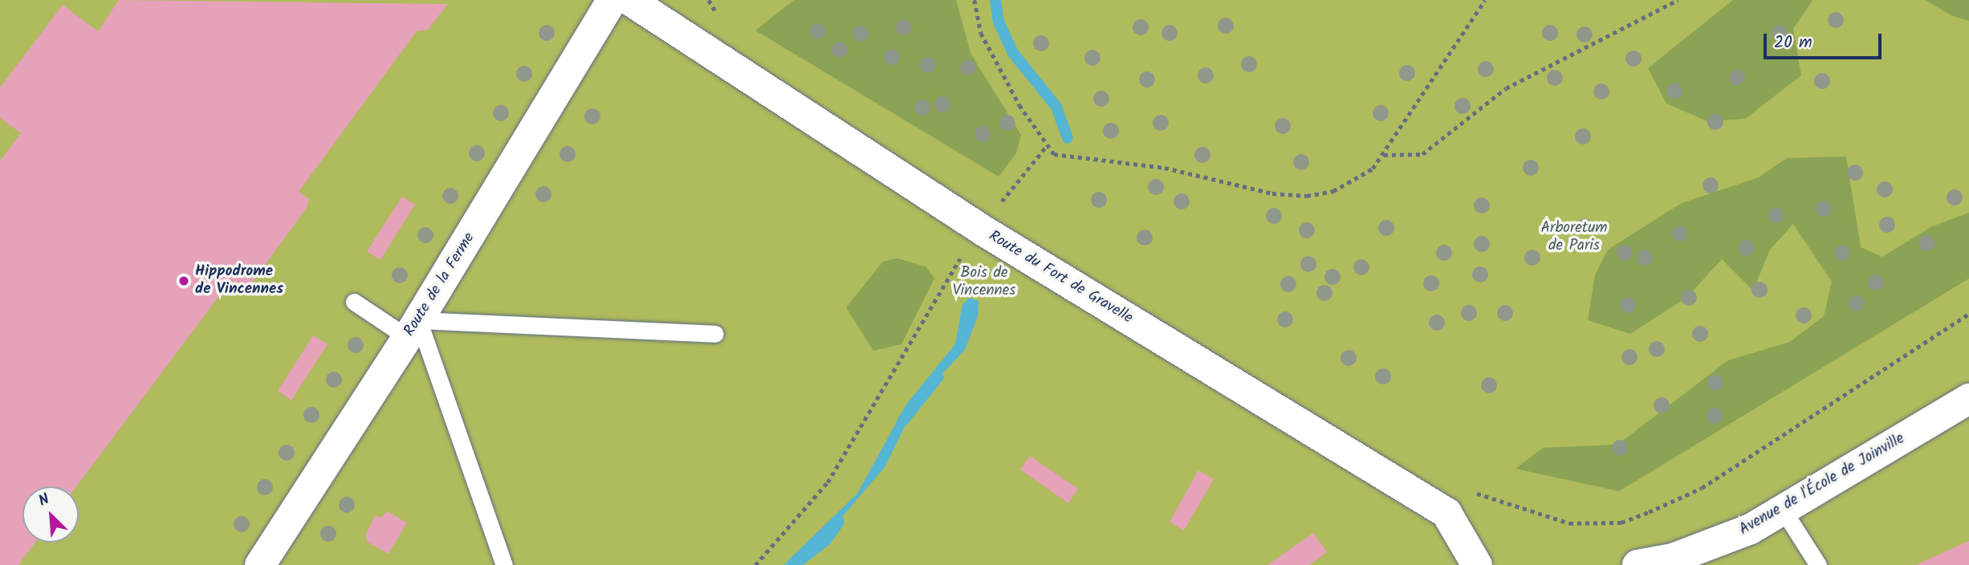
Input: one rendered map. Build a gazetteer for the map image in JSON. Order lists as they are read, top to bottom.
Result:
{
  "streets": {
    "street": ["Route du Fort de Gravelle", "Route de la Ferme", "Avenue de l'École de Joinville"]
  },
  "parks": ["Arboretum de Paris", "Bois de Vincennes"],
  "places": ["Hippodrome de Vincennes"],
  "scale_bar": "20 m",
  "north": "top left"
}
